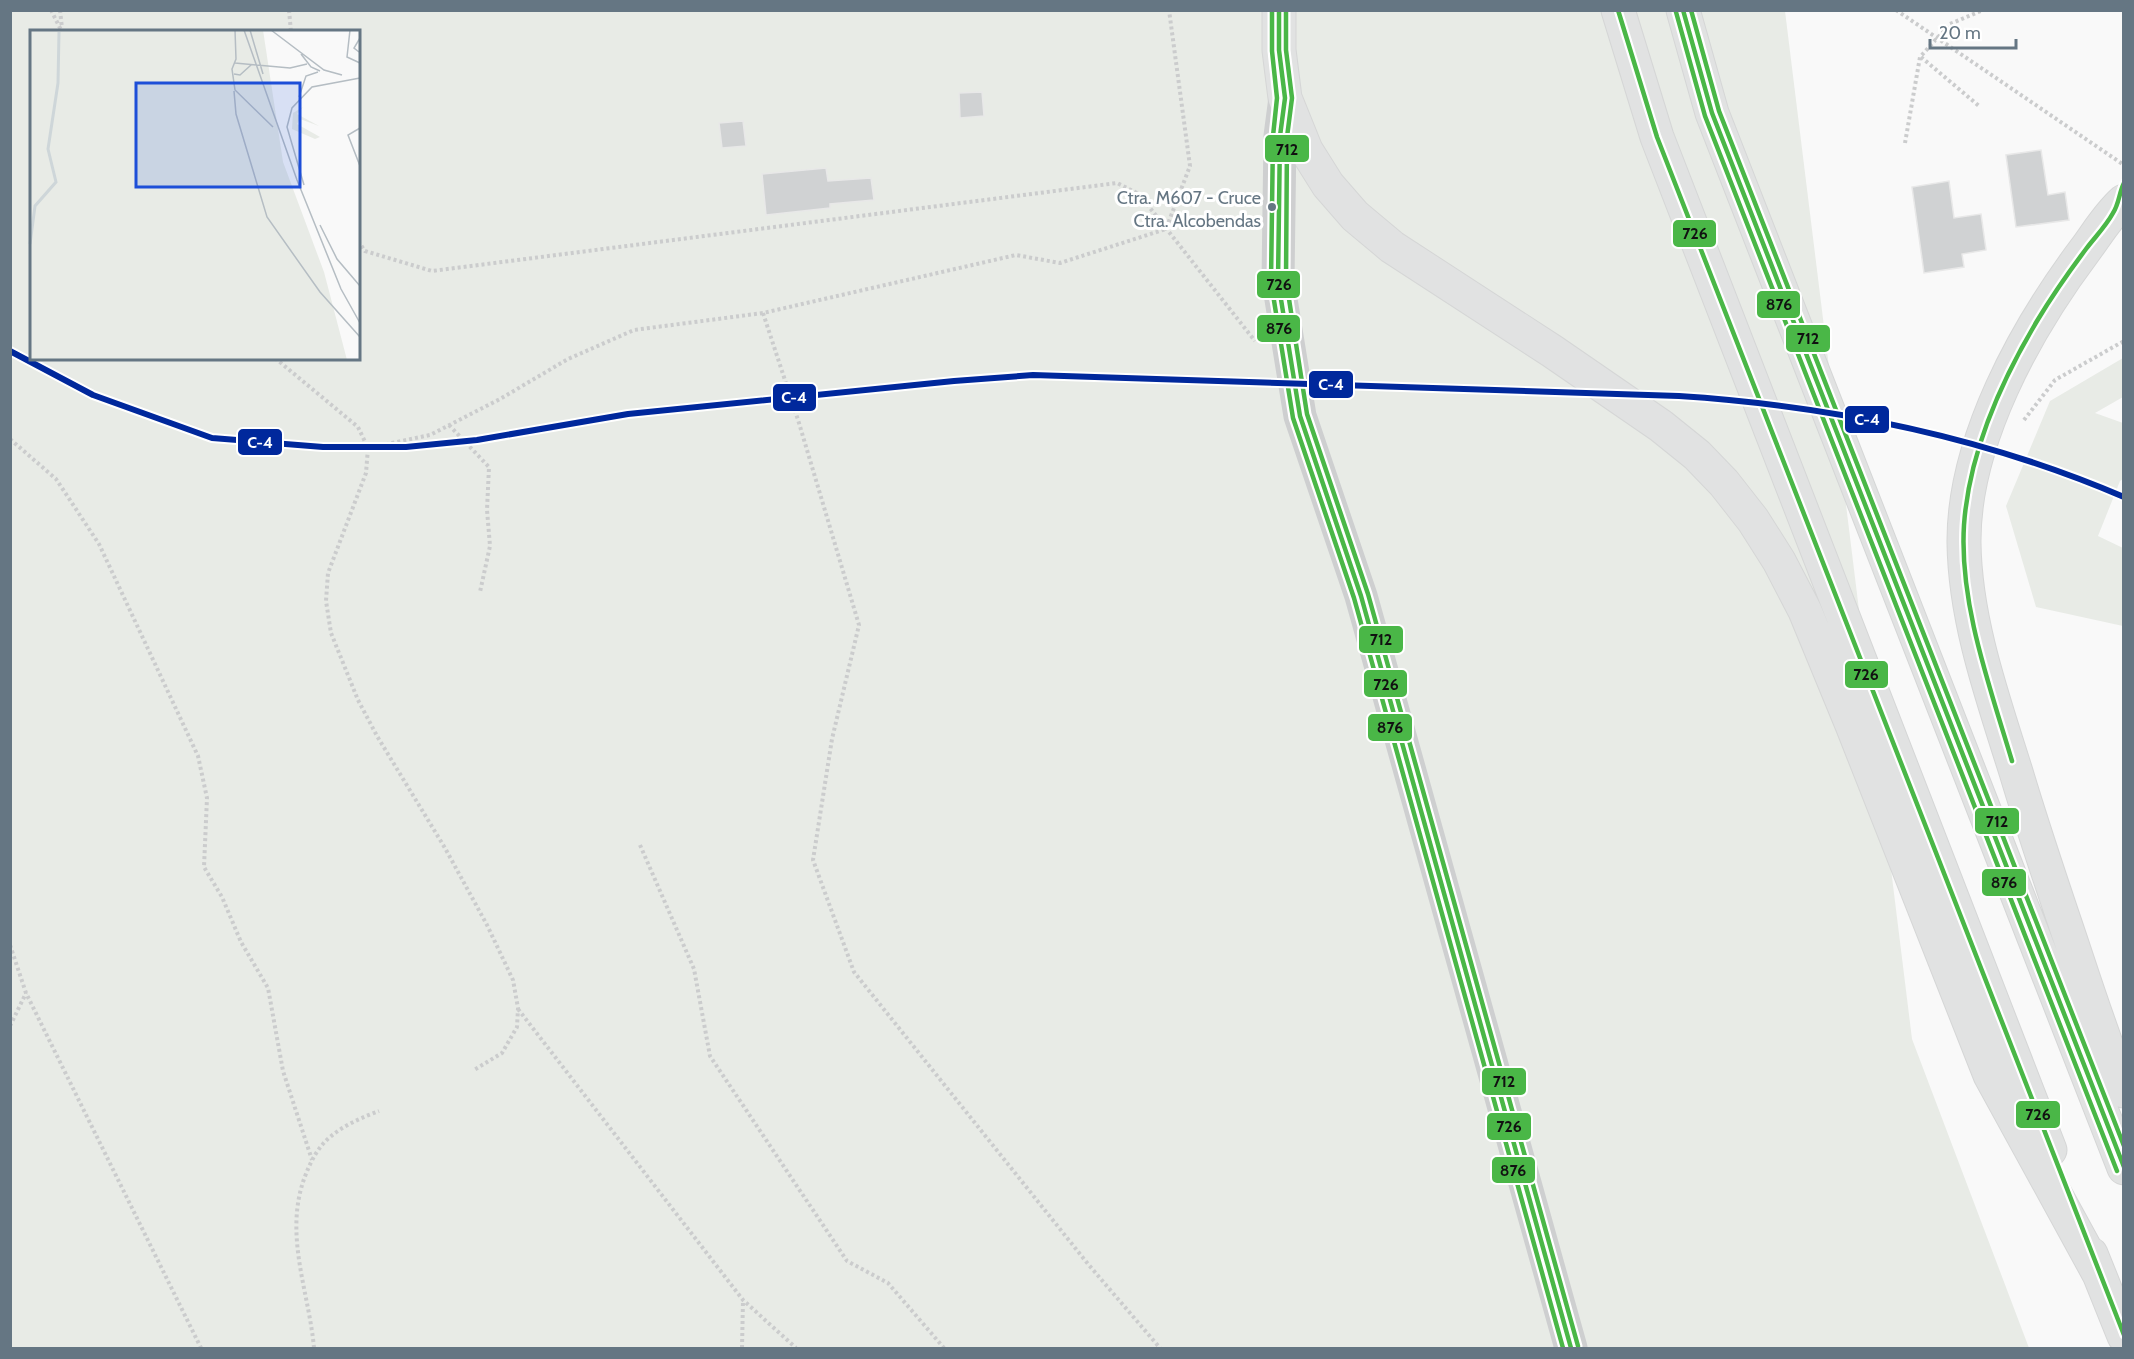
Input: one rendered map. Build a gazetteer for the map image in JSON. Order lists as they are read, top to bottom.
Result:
{
  "places": ["Ctra. M607 - Cruce Ctra. Alcobendas"],
  "lines": [
    "transit line 726",
    "transit line 876",
    "transit line 712",
    "transit line C-4"
  ],
  "scale_bar": "20 m"
}
